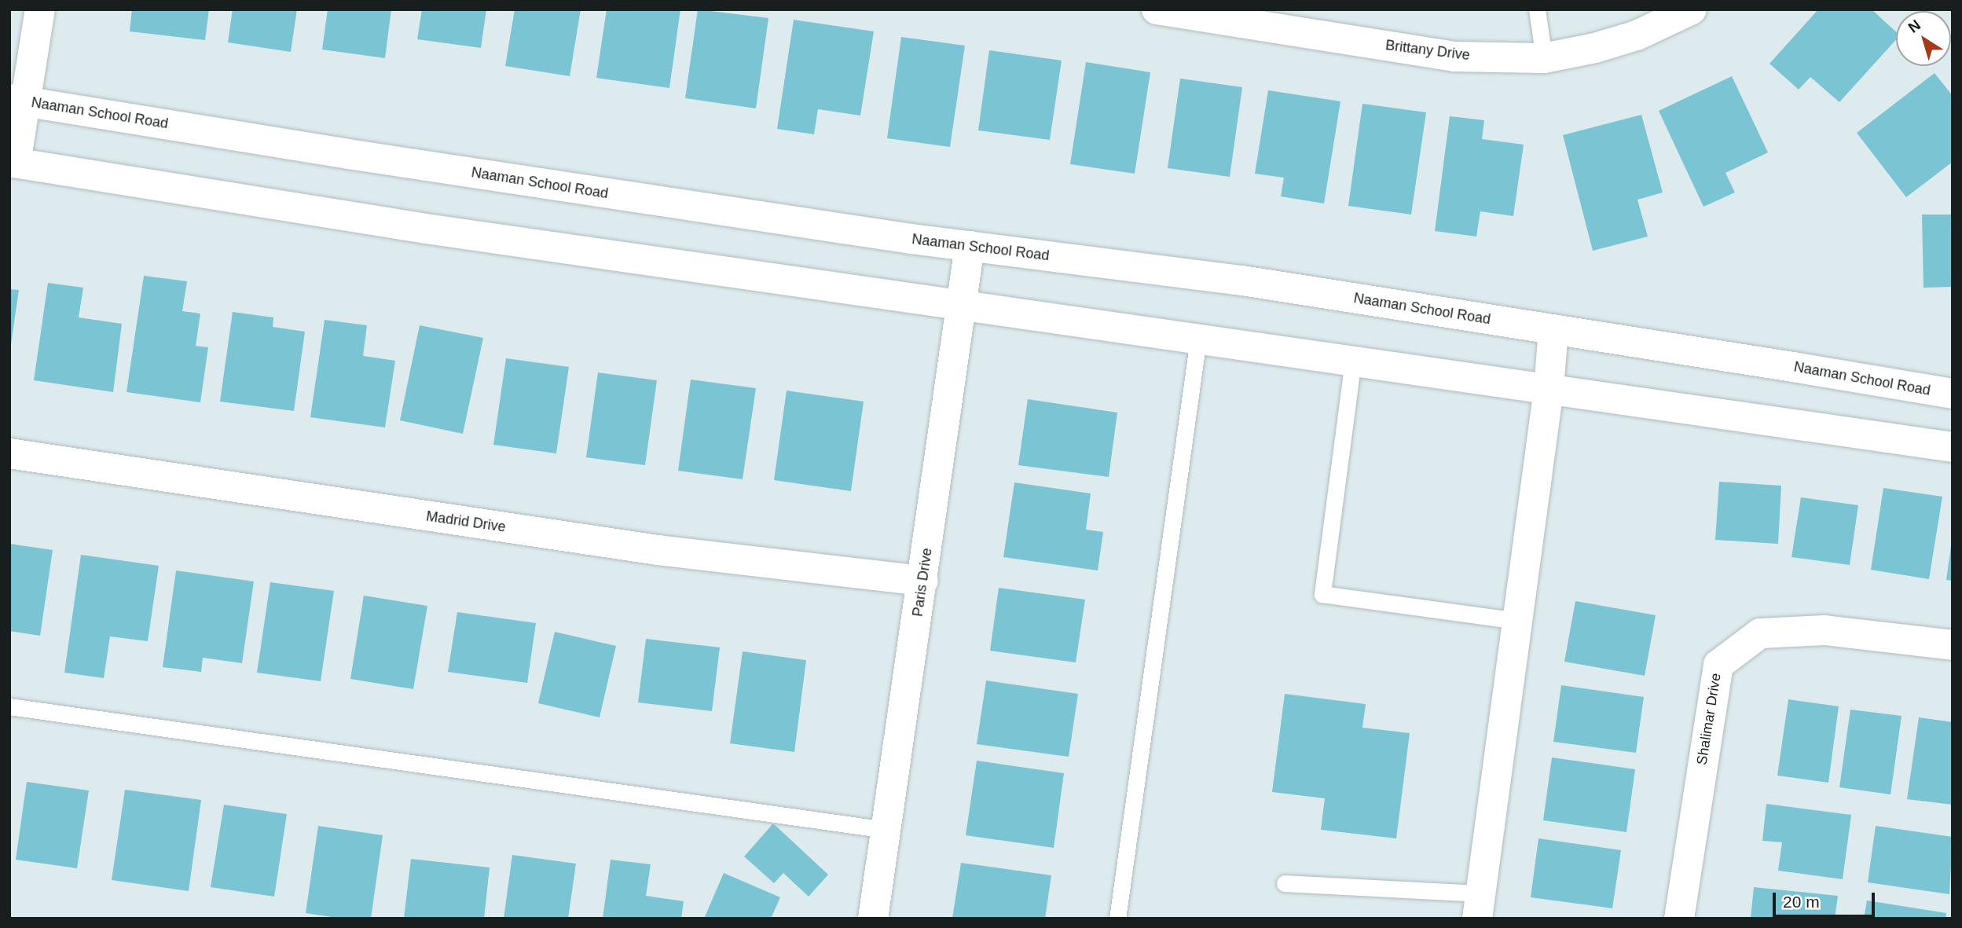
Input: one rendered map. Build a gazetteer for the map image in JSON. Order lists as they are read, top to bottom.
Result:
{
  "streets": {
    "main road": [
      "Brittany Drive",
      "Naaman School Road",
      "Madrid Drive",
      "Paris Drive",
      "Shalimar Drive"
    ]
  },
  "crossings": [
    ["Naaman School Road", "Paris Drive"],
    ["Madrid Drive", "Paris Drive"]
  ],
  "scale_bar": "20 m",
  "north": "top left"
}
